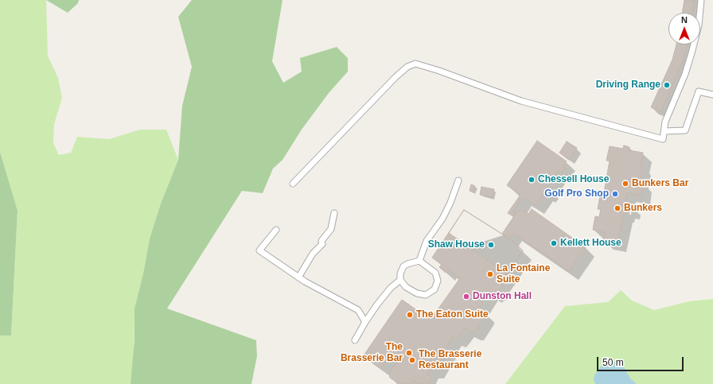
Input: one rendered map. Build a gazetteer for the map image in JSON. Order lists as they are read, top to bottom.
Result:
{
  "places": [
    "Driving Range",
    "Chessell House",
    "Bunkers Bar",
    "Golf Pro Shop",
    "Bunkers",
    "Kellett House",
    "Shaw House",
    "La Fontaine Suite",
    "Dunston Hall",
    "The Eaton Suite",
    "The Brasserie Bar",
    "The Brasserie Restaurant"
  ],
  "scale_bar": "50 m",
  "north": "top"
}
